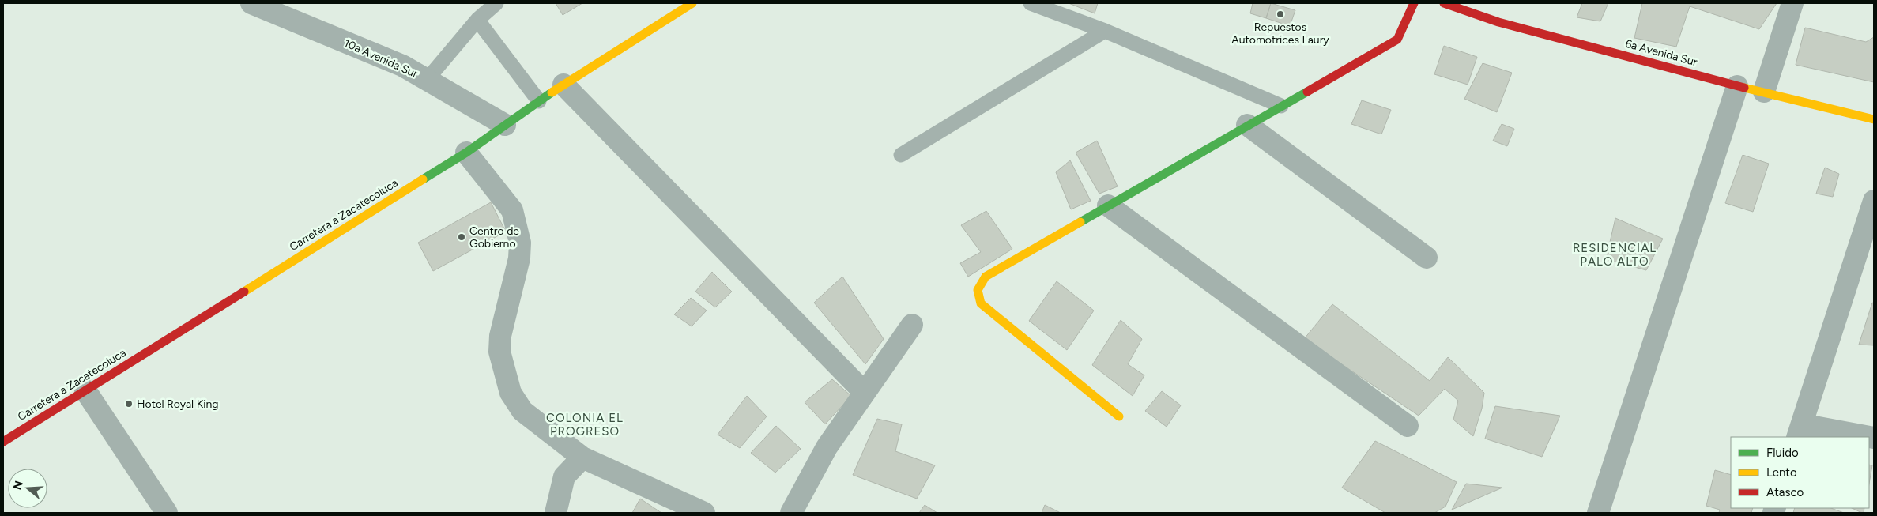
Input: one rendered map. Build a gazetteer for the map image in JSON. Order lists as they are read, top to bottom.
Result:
{
  "streets": {
    "main road": ["6a Avenida Sur", "Carretera a Zacatecoluca"],
    "street": ["10a Avenida Sur"]
  },
  "crossings": [
    ["10a Avenida Sur", "Carretera a Zacatecoluca"]
  ],
  "districts": ["RESIDENCIAL PALO ALTO", "COLONIA EL PROGRESO"],
  "places": ["Repuestos Automotrices Laury", "Centro de Gobierno", "Hotel Royal King"],
  "legend": ["Fluido", "Lento", "Atasco"],
  "north": "left"
}
